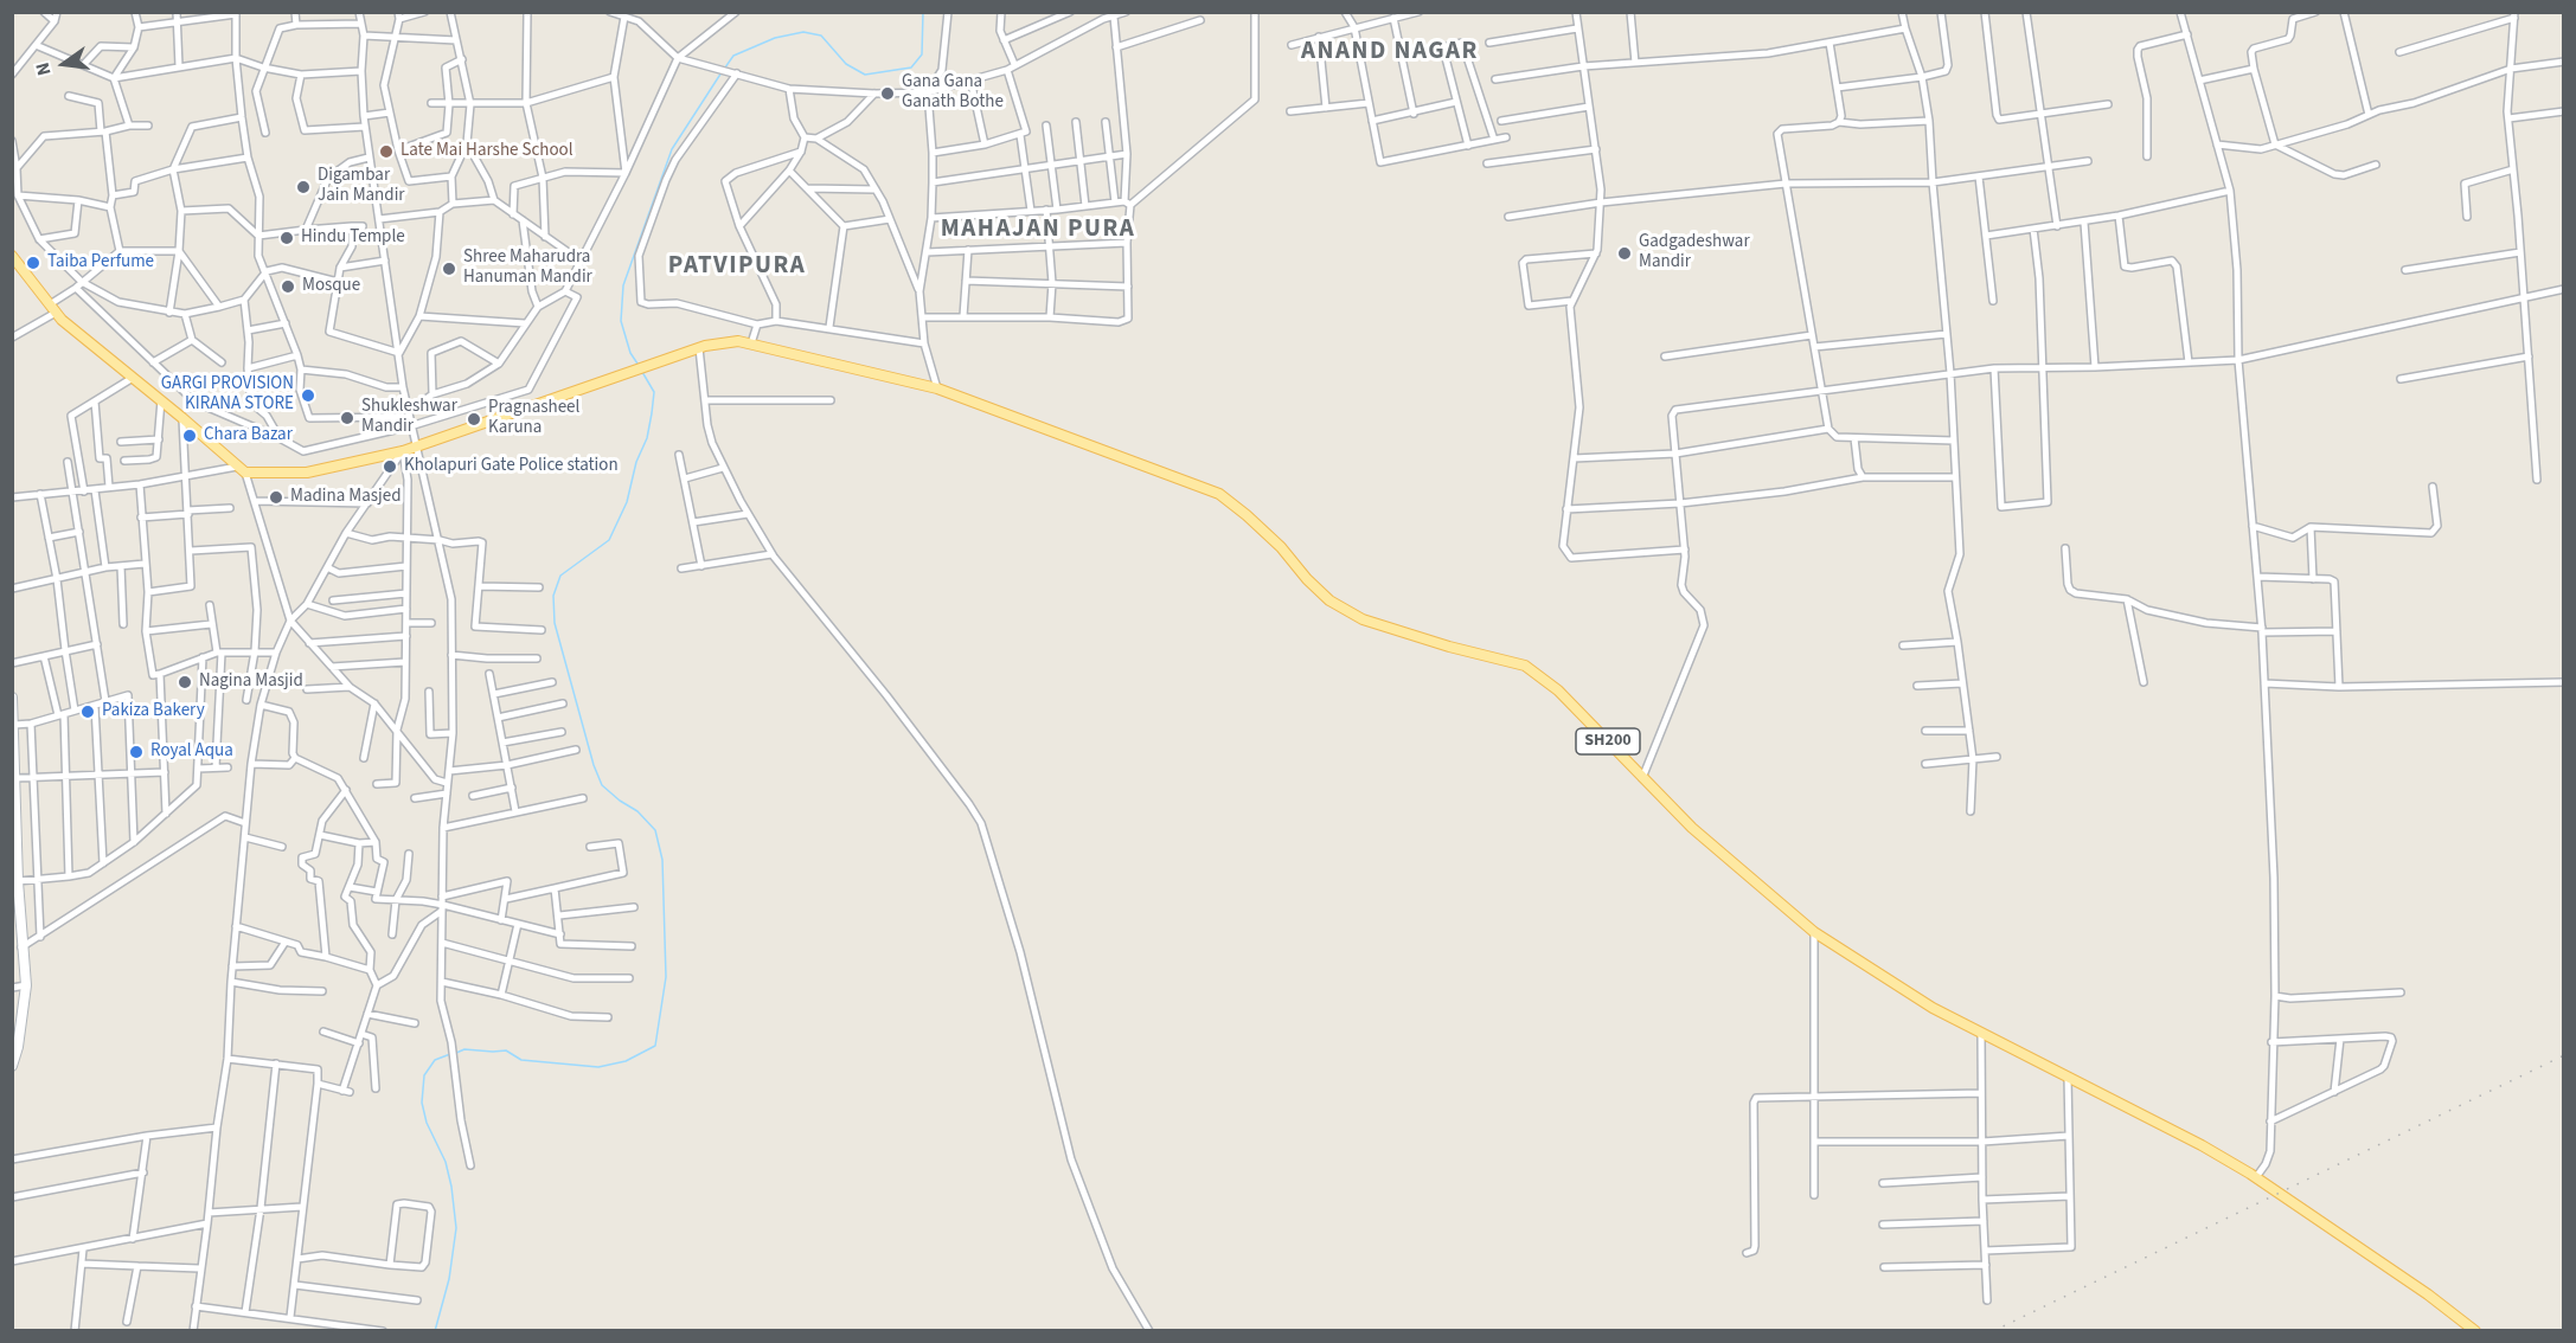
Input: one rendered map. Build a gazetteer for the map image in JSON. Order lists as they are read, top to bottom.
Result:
{
  "streets": {
    "main road": ["SH200"]
  },
  "districts": ["ANAND NAGAR", "MAHAJAN PURA", "PATVIPURA"],
  "places": [
    "Gana Gana Ganath Bothe",
    "Late Mai Harshe School",
    "Digambar Jain Mandir",
    "Hindu Temple",
    "Gadgadeshwar Mandir",
    "Taiba Perfume",
    "Shree Maharudra Hanuman Mandir",
    "Mosque",
    "GARGI PROVISION KIRANA STORE",
    "Shukleshwar Mandir",
    "Pragnasheel Karuna",
    "Chara Bazar",
    "Kholapuri Gate Police station",
    "Madina Masjed",
    "Nagina Masjid",
    "Pakiza Bakery",
    "Royal Aqua"
  ],
  "north": "left"
}
